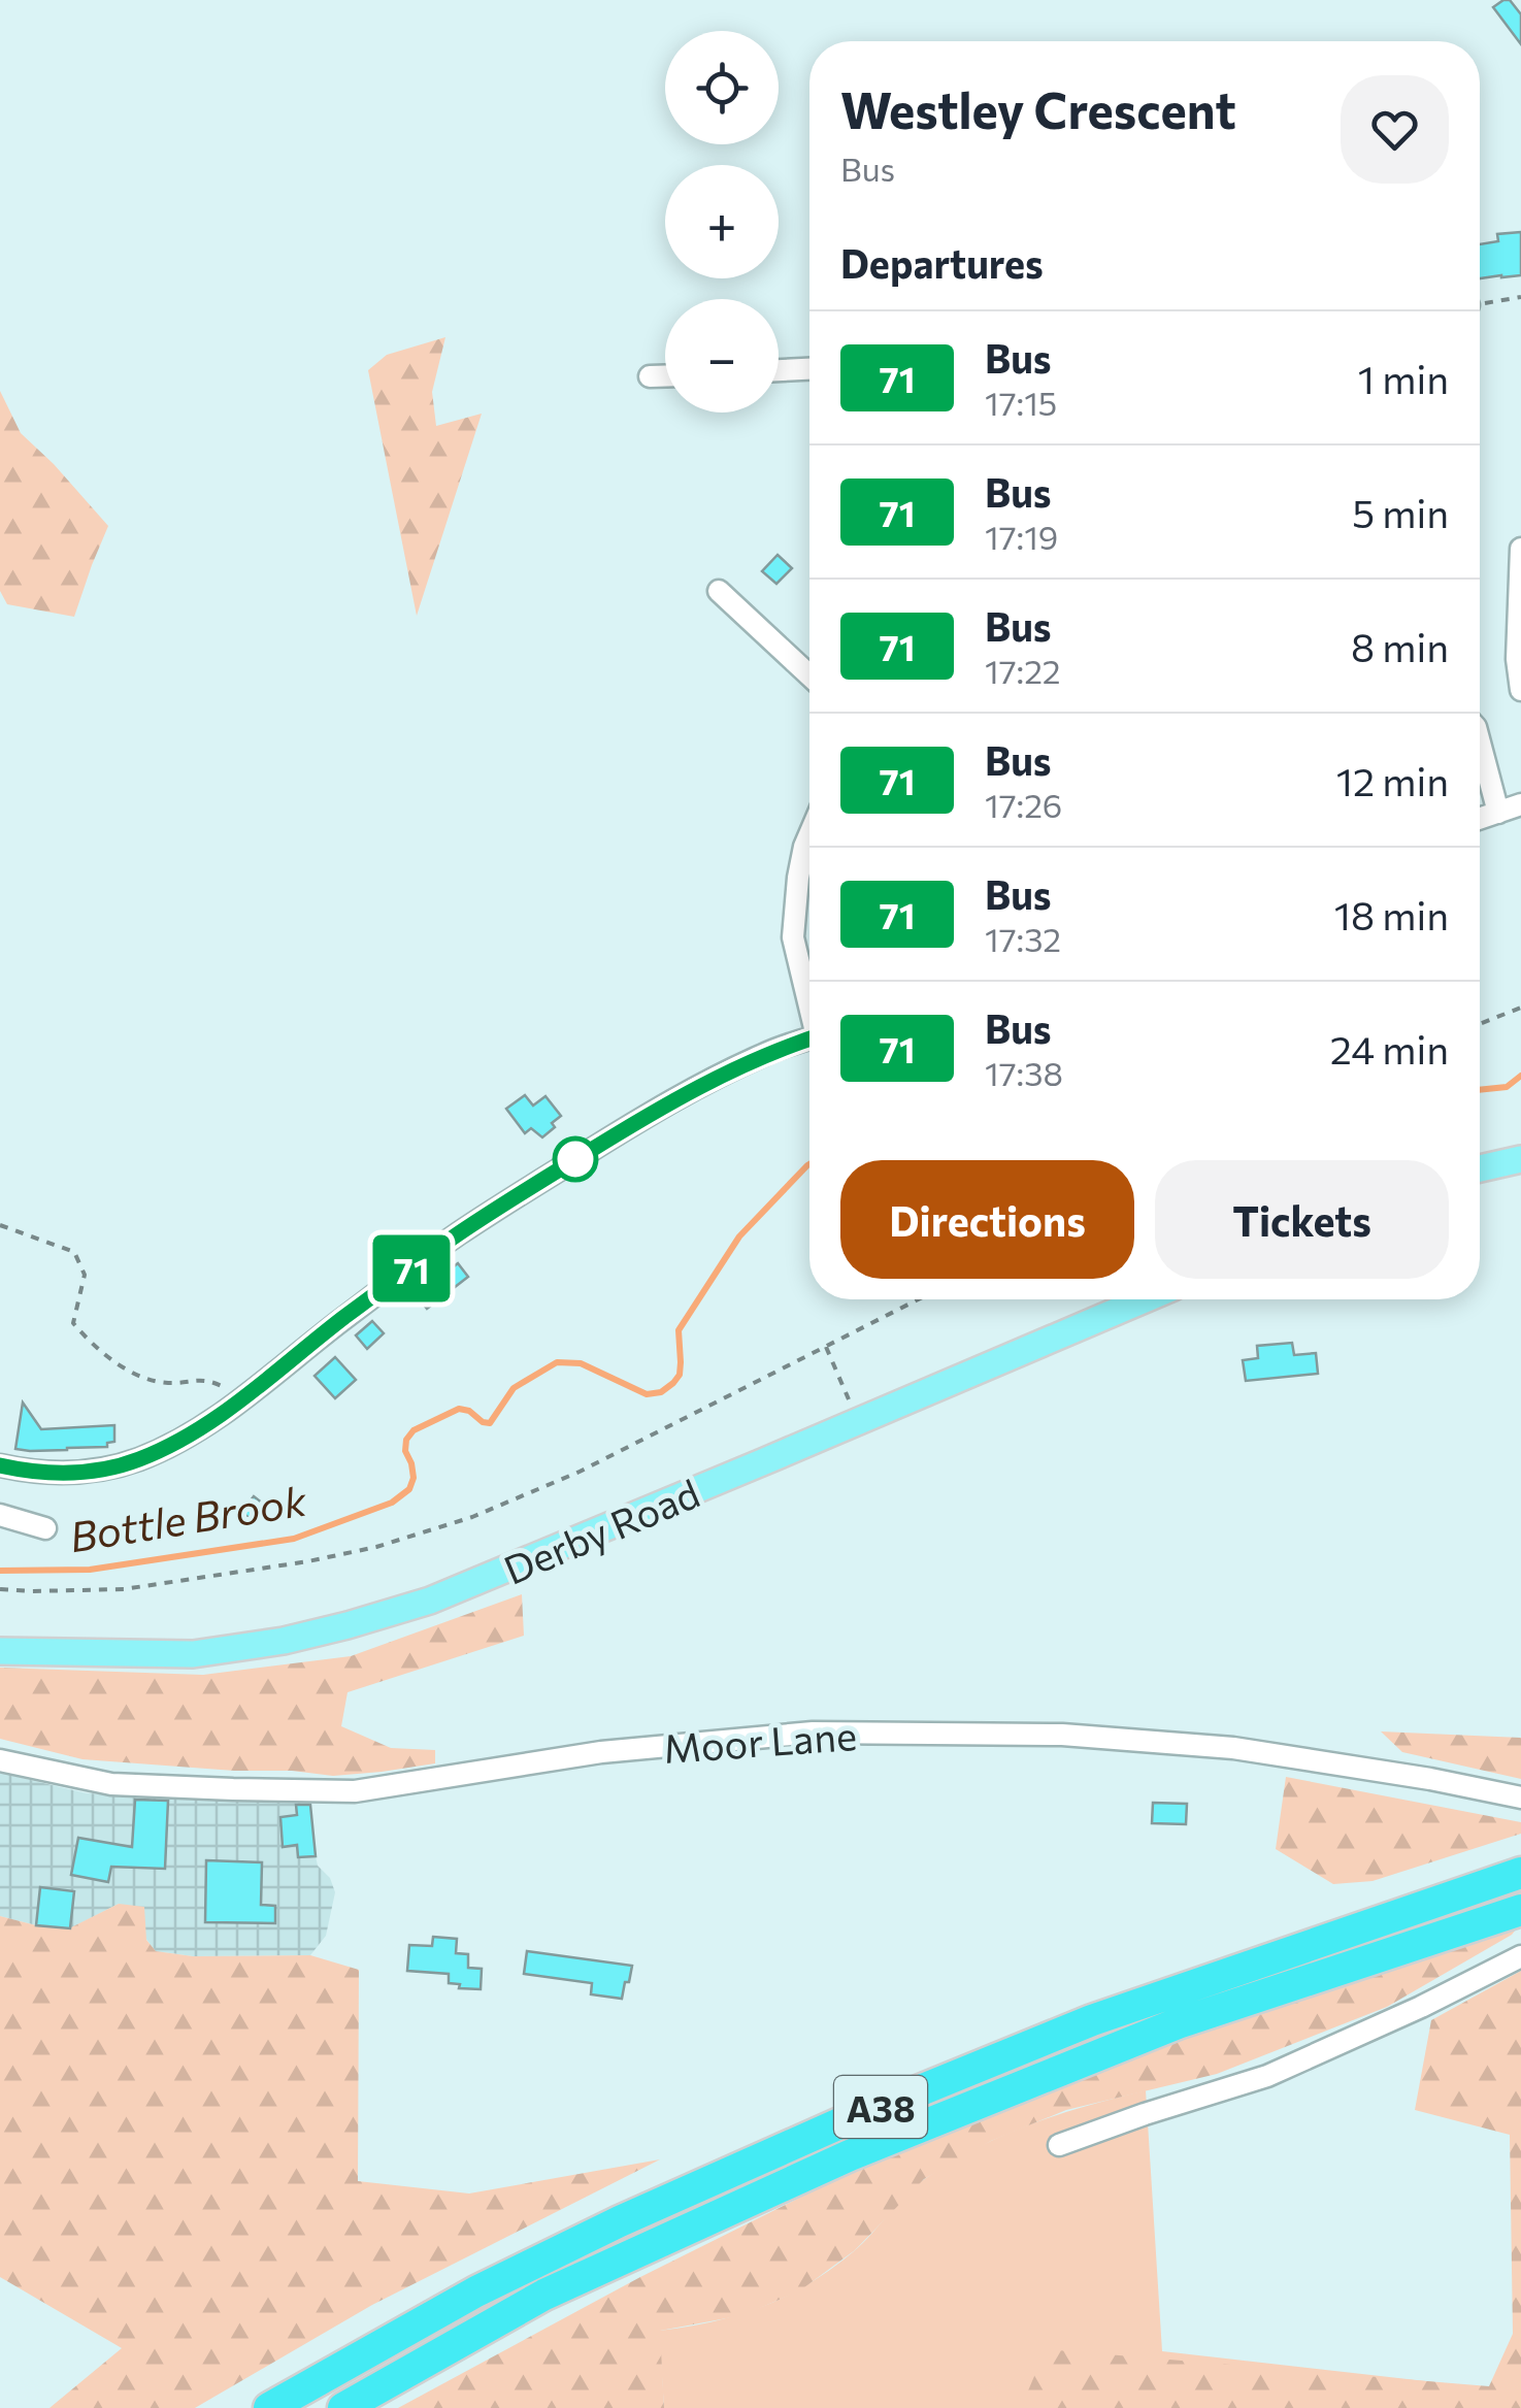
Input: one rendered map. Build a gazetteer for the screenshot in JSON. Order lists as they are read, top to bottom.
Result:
{
  "streets": {
    "highway": ["A38"],
    "main road": ["Derby Road"],
    "street": ["Moor Lane"]
  },
  "water": ["Bottle Brook"],
  "lines": ["bus line 71"],
  "page": {
    "on_map": "71",
    "map_buttons": ["+", "−"],
    "heading": [
      ["Westley Crescent", "Bus"],
      "Departures"
    ],
    "list": [
      {
        "mark": "71",
        "name": "Bus",
        "note": "17:15",
        "value": "1 min"
      },
      {
        "mark": "71",
        "name": "Bus",
        "note": "17:19",
        "value": "5 min"
      },
      {
        "mark": "71",
        "name": "Bus",
        "note": "17:22",
        "value": "8 min"
      },
      {
        "mark": "71",
        "name": "Bus",
        "note": "17:26",
        "value": "12 min"
      },
      {
        "mark": "71",
        "name": "Bus",
        "note": "17:32",
        "value": "18 min"
      },
      {
        "mark": "71",
        "name": "Bus",
        "note": "17:38",
        "value": "24 min"
      }
    ],
    "buttons": ["Directions", "Tickets"]
  }
}
